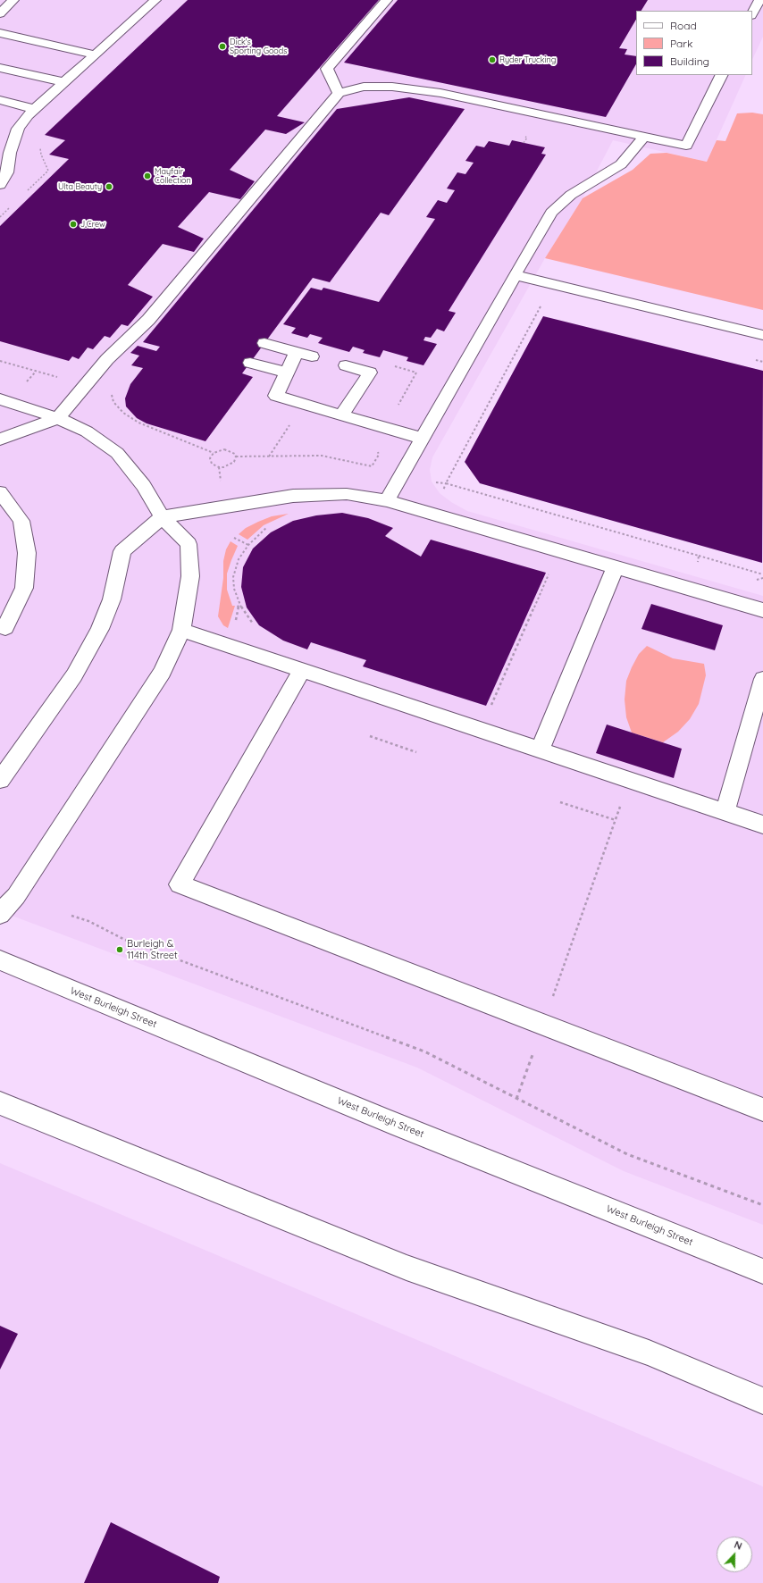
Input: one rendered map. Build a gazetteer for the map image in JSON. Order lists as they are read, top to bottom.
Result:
{
  "streets": {
    "main road": ["West Burleigh Street"]
  },
  "places": [
    "Dick's Sporting Goods",
    "Ryder Trucking",
    "Mayfair Collection",
    "Ulta Beauty",
    "J.Crew",
    "Burleigh & 114th Street"
  ],
  "legend": ["Road", "Park", "Building"],
  "north": "top"
}
